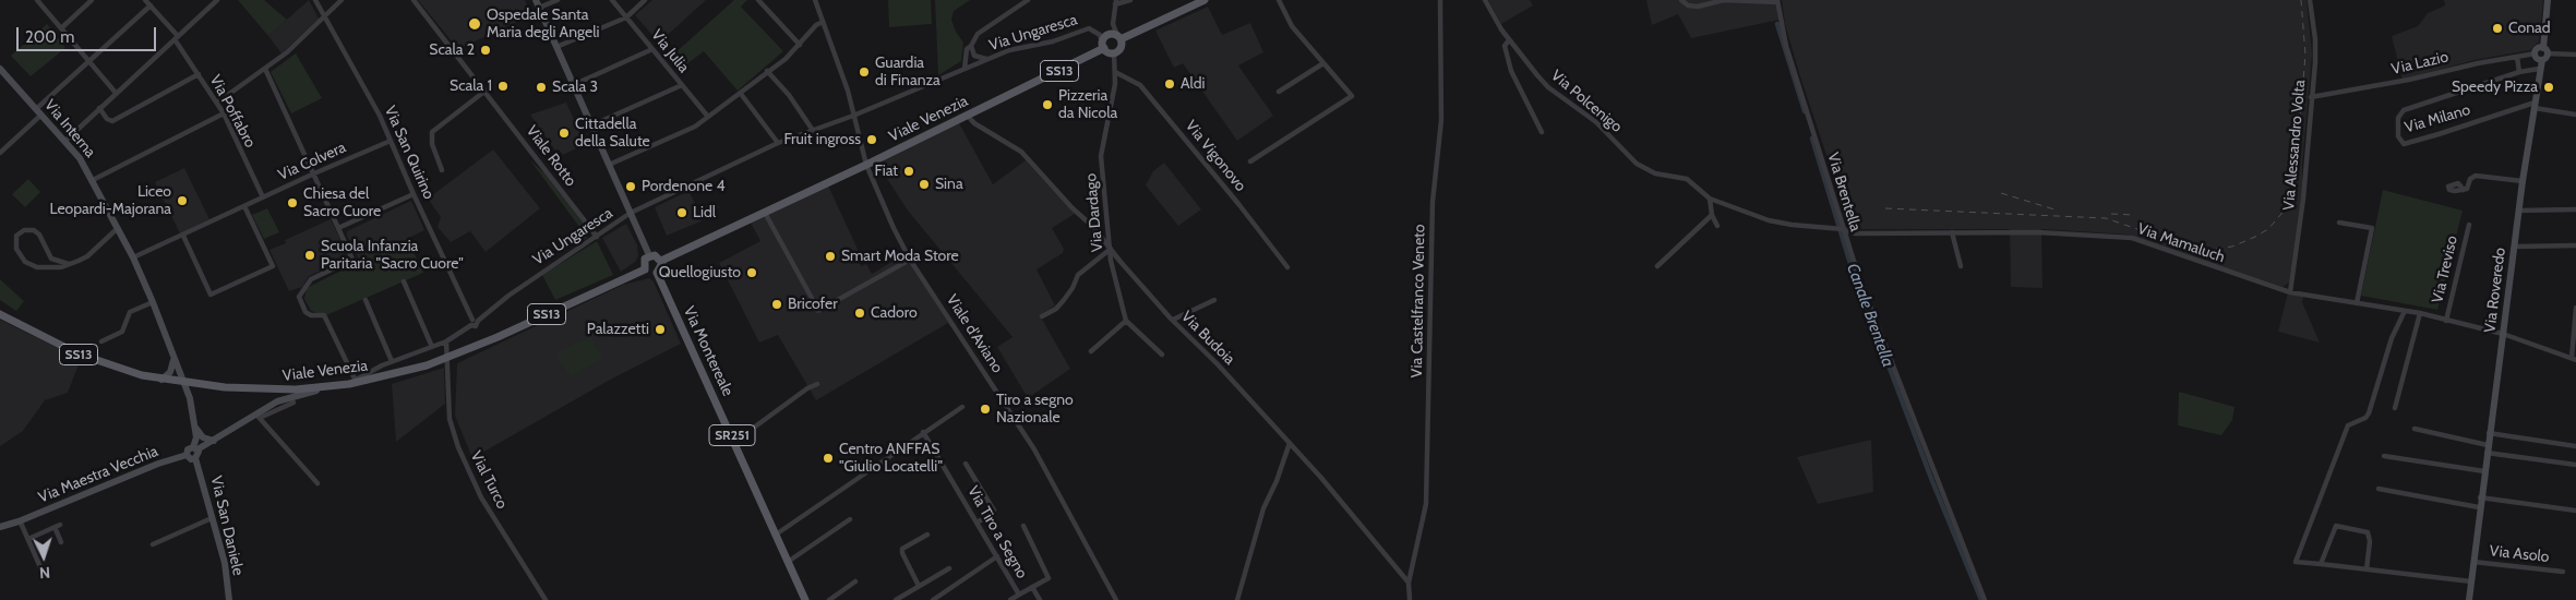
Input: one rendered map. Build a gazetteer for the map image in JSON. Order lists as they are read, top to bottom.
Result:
{
  "streets": {
    "main road": [
      "SS13",
      "Viale Venezia",
      "Via Interna",
      "Via Roveredo",
      "Via Montereale",
      "SR251",
      "Via Maestra Vecchia",
      "Via San Daniele"
    ],
    "street": [
      "Via Ungaresca",
      "Via Julia",
      "Via Lazio",
      "Via Polcenigo",
      "Via Poffabro",
      "Via Milano",
      "Via Alessandro Volta",
      "Via San Quirino",
      "Viale Rotto",
      "Via Vigonovo",
      "Via Colvera",
      "Via Brentella",
      "Via Dardago",
      "Via Mamaluch",
      "Via Treviso",
      "Via Castelfranco Veneto",
      "Viale d'Aviano",
      "Via Budoia",
      "Vial Turco",
      "Via Tiro a Segno",
      "Via Asolo"
    ]
  },
  "crossings": [
    ["Via Ungaresca", "Viale Venezia"],
    ["Via Ungaresca", "Via San Quirino"],
    ["Via Ungaresca", "Viale Rotto"],
    ["Via Ungaresca", "Via Dardago"],
    ["Via Ungaresca", "Viale d'Aviano"],
    ["Via Ungaresca", "Vial Turco"],
    ["Via Lazio", "Via Alessandro Volta"],
    ["Via Lazio", "Via Roveredo"],
    ["Via Polcenigo", "Via Brentella"],
    ["Via Polcenigo", "Via Mamaluch"],
    ["Via Poffabro", "Via Colvera"],
    ["Viale Venezia", "Via Interna"],
    ["Viale Venezia", "Via Dardago"],
    ["Viale Venezia", "Viale d'Aviano"],
    ["Viale Venezia", "Via Budoia"],
    ["Viale Venezia", "Via Montereale"],
    ["Viale Venezia", "Vial Turco"],
    ["Via Milano", "Via Roveredo"],
    ["Via Interna", "Via Colvera"],
    ["Via Alessandro Volta", "Via Mamaluch"],
    ["Via San Quirino", "Via Colvera"],
    ["Via Vigonovo", "Via Dardago"],
    ["Via Brentella", "Via Mamaluch"],
    ["Via Dardago", "Via Budoia"],
    ["Via Mamaluch", "Via Treviso"],
    ["Via Mamaluch", "Via Roveredo"],
    ["Via Roveredo", "Via Asolo"],
    ["Via Castelfranco Veneto", "Via Budoia"],
    ["Via Maestra Vecchia", "Via San Daniele"]
  ],
  "water": ["Canale Brentella"],
  "places": [
    "Ospedale Santa Maria degli Angeli",
    "Conad",
    "Scala 2",
    "Guardia di Finanza",
    "Aldi",
    "Scala 1",
    "Scala 3",
    "Speedy Pizza",
    "Pizzeria da Nicola",
    "Cittadella della Salute",
    "Fruit ingross",
    "Fiat",
    "Sina",
    "Pordenone 4",
    "Liceo Leopardi-Majorana",
    "Chiesa del Sacro Cuore",
    "Lidl",
    "Scuola Infanzia Paritaria \"Sacro Cuore\"",
    "Smart Moda Store",
    "Quellogiusto",
    "Bricofer",
    "Cadoro",
    "Palazzetti",
    "Tiro a segno Nazionale",
    "Centro ANFFAS \"Giulio Locatelli\""
  ],
  "scale_bar": "200 m",
  "north": "bottom"
}
